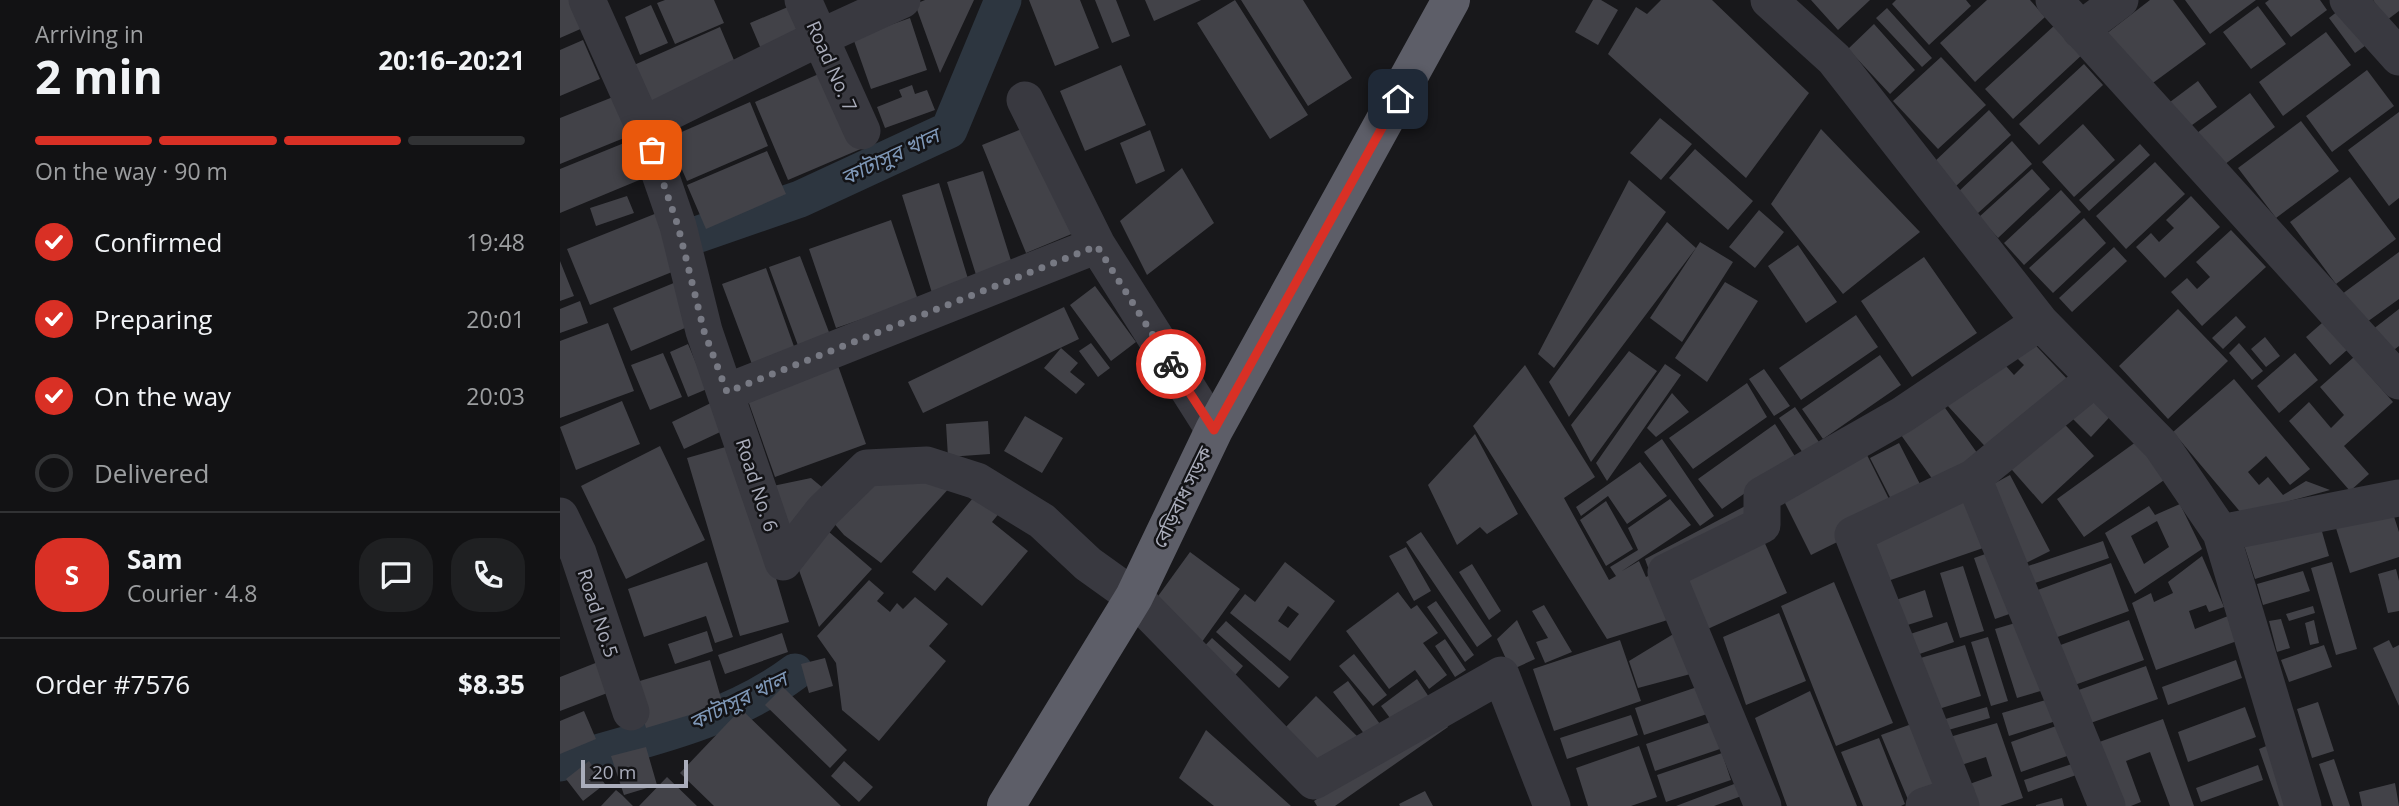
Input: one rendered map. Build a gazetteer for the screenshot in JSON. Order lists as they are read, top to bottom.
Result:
{
  "streets": {
    "highway": ["বেড়িবাধ সড়ক"],
    "street": ["Road No. 7", "Road No. 6", "Road No.5"]
  },
  "crossings": [
    ["Road No. 6", "বেড়িবাধ সড়ক"]
  ],
  "water": ["কাটাসুর খাল"],
  "scale_bar": "20 m",
  "page": {
    "heading": ["2 min", "Arriving in", "20:16–20:21"],
    "panel": [
      "Sam",
      "Courier · 4.8",
      "Order #7576",
      "$8.35"
    ],
    "bar": "On the way · 90 m",
    "list": [
      ["Confirmed", "19:48"],
      ["Preparing", "20:01"],
      ["On the way", "20:03"],
      "Delivered"
    ],
    "round": "S",
    "scale": "20 m"
  }
}
